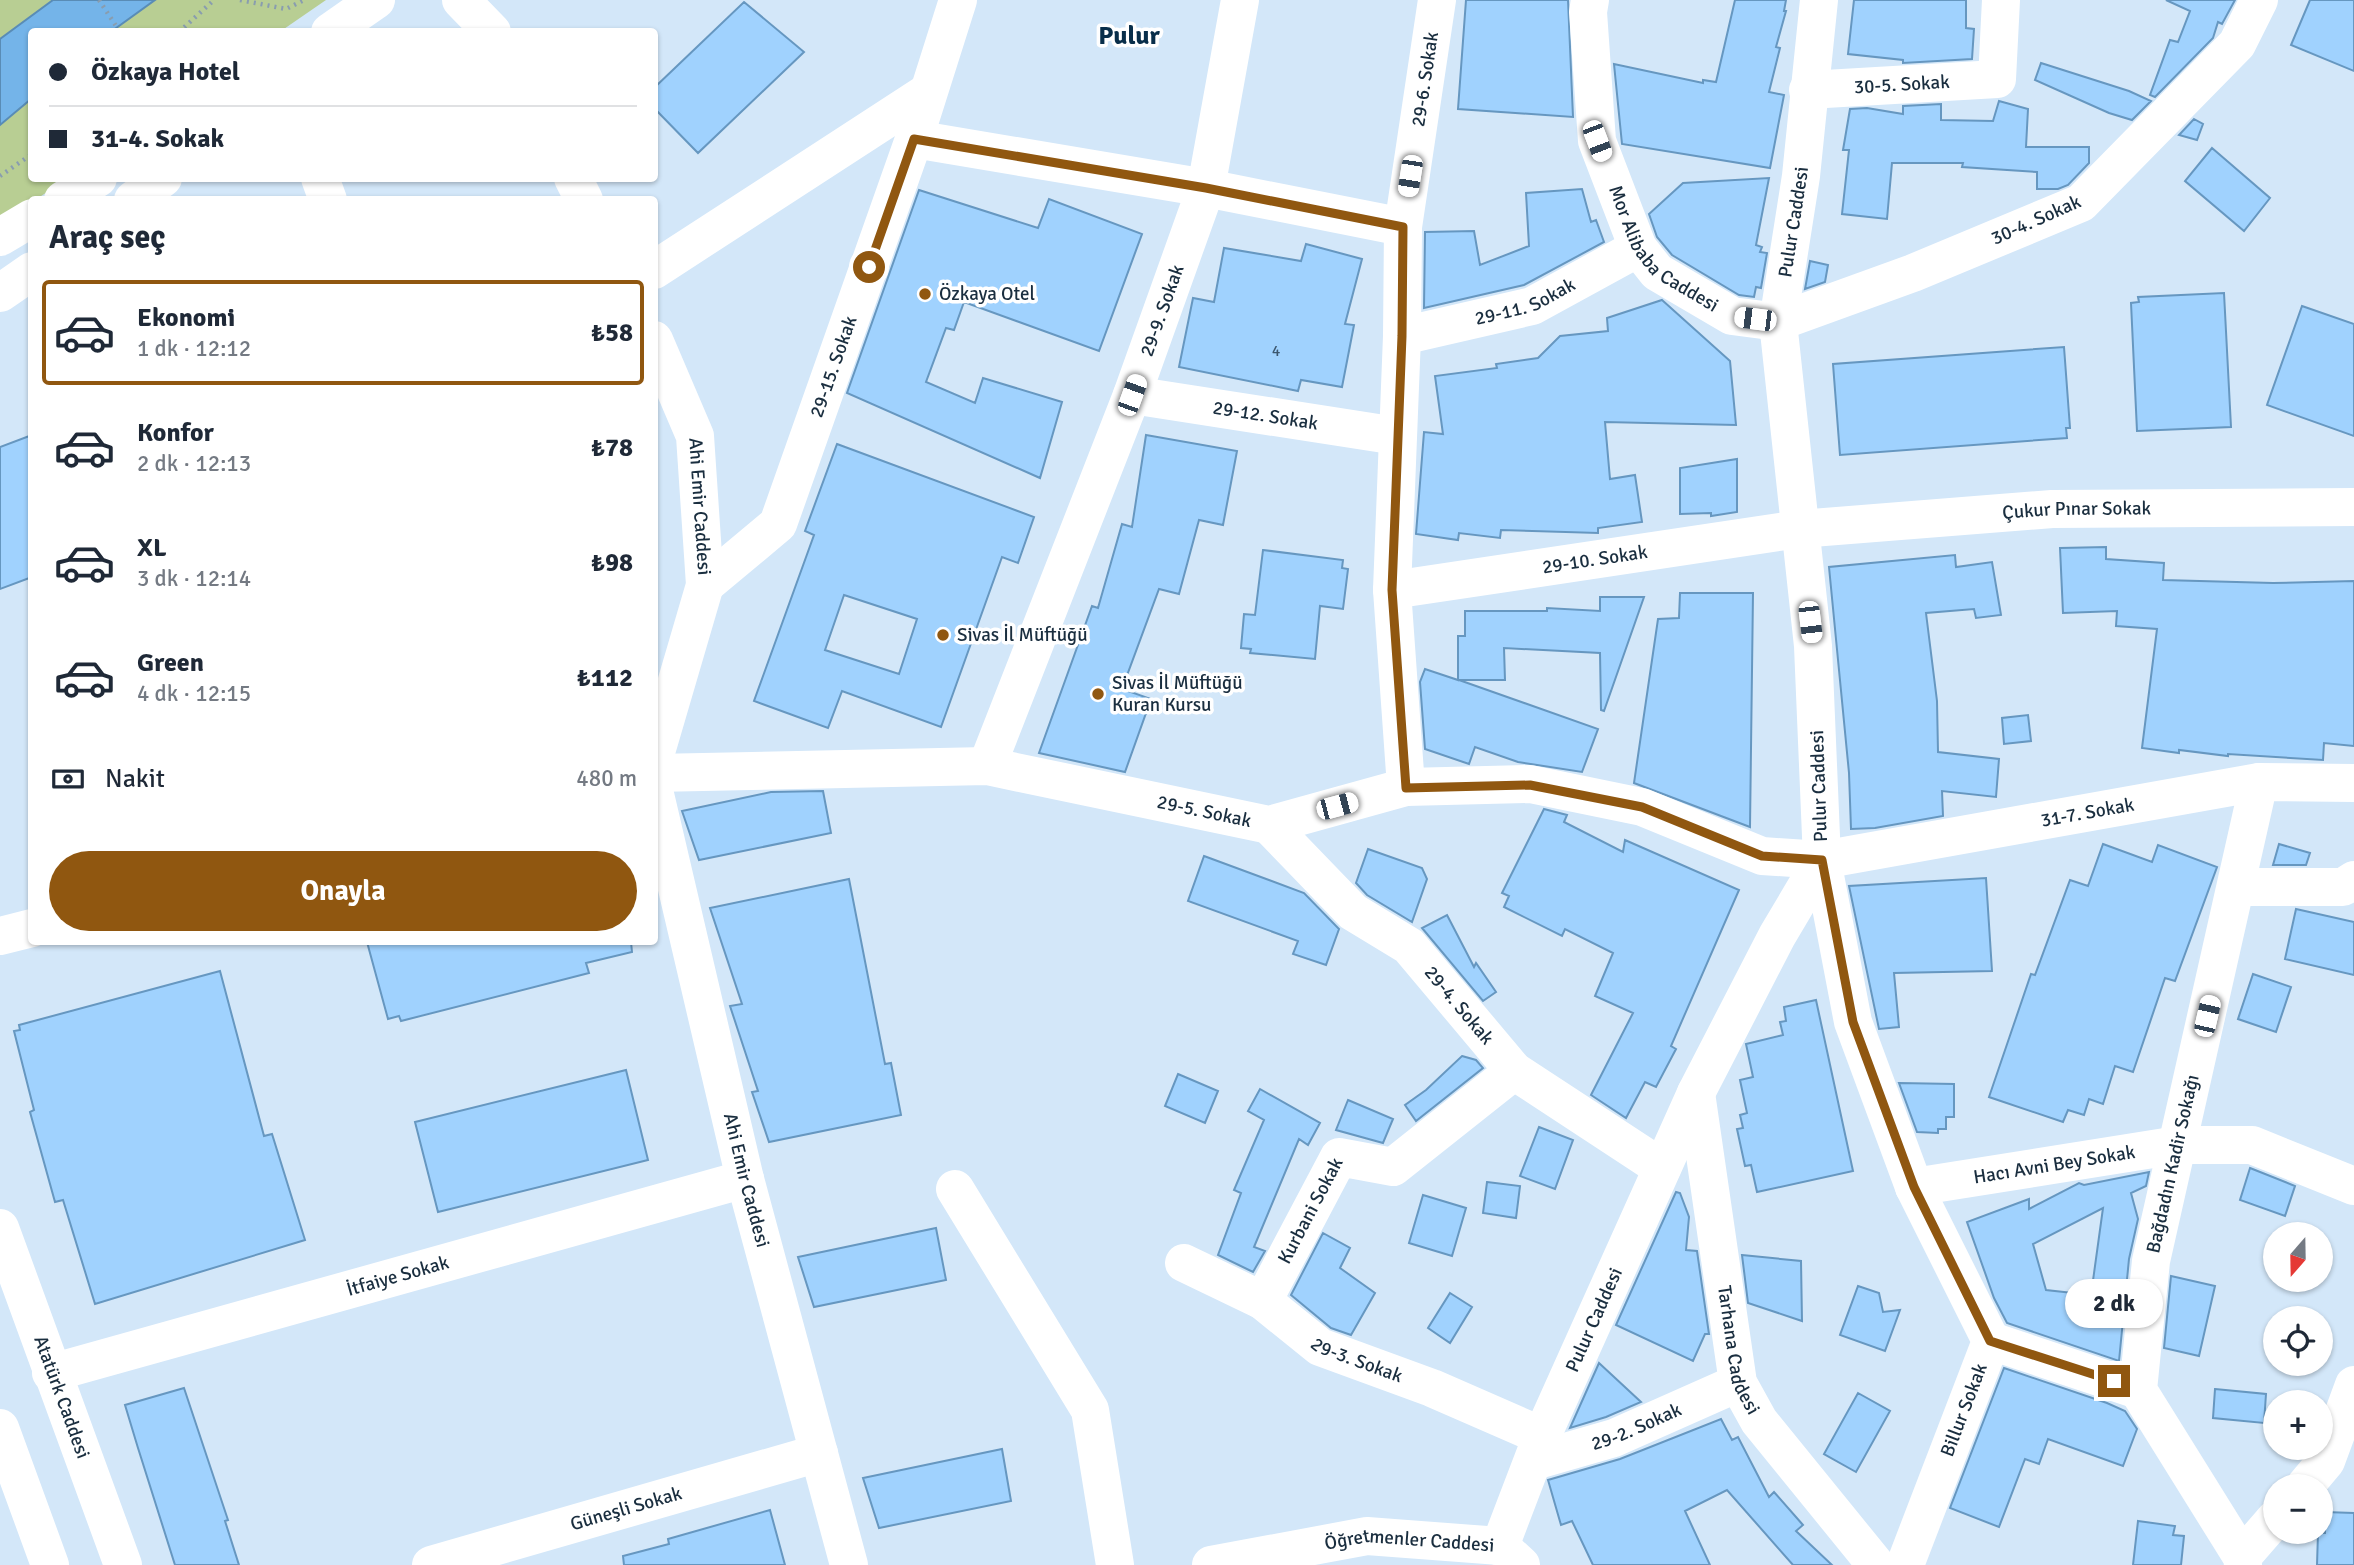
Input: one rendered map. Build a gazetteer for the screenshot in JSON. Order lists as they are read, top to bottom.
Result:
{
  "streets": {
    "street": [
      "29-6. Sokak",
      "30-5. Sokak",
      "30-4. Sokak",
      "Pulur Caddesi",
      "Mor Alibaba Caddesi",
      "29-11. Sokak",
      "29-9. Sokak",
      "29-15. Sokak",
      "29-12. Sokak",
      "Ahi Emir Caddesi",
      "Çukur Pınar Sokak",
      "29-10. Sokak",
      "29-5. Sokak",
      "31-7. Sokak",
      "29-4. Sokak",
      "Bağdadın Kadir Sokağı",
      "Hacı Avni Bey Sokak",
      "Kurbani Sokak",
      "İtfaiye Sokak",
      "Tarhana Caddesi",
      "29-3. Sokak",
      "Atatürk Caddesi",
      "Billur Sokak",
      "29-2. Sokak",
      "Güneşli Sokak",
      "Öğretmenler Caddesi"
    ]
  },
  "crossings": [
    ["29-6. Sokak", "29-11. Sokak"],
    ["29-6. Sokak", "29-12. Sokak"],
    ["29-6. Sokak", "29-10. Sokak"],
    ["29-6. Sokak", "29-5. Sokak"],
    ["30-5. Sokak", "Pulur Caddesi"],
    ["30-4. Sokak", "Pulur Caddesi"],
    ["30-4. Sokak", "Mor Alibaba Caddesi"],
    ["Pulur Caddesi", "Mor Alibaba Caddesi"],
    ["Pulur Caddesi", "Çukur Pınar Sokak"],
    ["Pulur Caddesi", "29-10. Sokak"],
    ["Pulur Caddesi", "29-5. Sokak"],
    ["Pulur Caddesi", "31-7. Sokak"],
    ["Pulur Caddesi", "29-4. Sokak"],
    ["Pulur Caddesi", "Tarhana Caddesi"],
    ["Pulur Caddesi", "29-3. Sokak"],
    ["Pulur Caddesi", "Billur Sokak"],
    ["Pulur Caddesi", "29-2. Sokak"],
    ["Pulur Caddesi", "Öğretmenler Caddesi"],
    ["Mor Alibaba Caddesi", "29-11. Sokak"],
    ["29-9. Sokak", "29-12. Sokak"],
    ["29-9. Sokak", "29-5. Sokak"],
    ["29-15. Sokak", "Ahi Emir Caddesi"],
    ["Ahi Emir Caddesi", "İtfaiye Sokak"],
    ["Ahi Emir Caddesi", "Güneşli Sokak"],
    ["Çukur Pınar Sokak", "29-10. Sokak"],
    ["29-5. Sokak", "31-7. Sokak"],
    ["29-5. Sokak", "29-4. Sokak"],
    ["29-5. Sokak", "Billur Sokak"],
    ["31-7. Sokak", "Bağdadın Kadir Sokağı"],
    ["31-7. Sokak", "Billur Sokak"],
    ["29-4. Sokak", "Kurbani Sokak"],
    ["Bağdadın Kadir Sokağı", "Hacı Avni Bey Sokak"],
    ["Hacı Avni Bey Sokak", "Billur Sokak"],
    ["Kurbani Sokak", "29-3. Sokak"],
    ["İtfaiye Sokak", "Atatürk Caddesi"],
    ["Tarhana Caddesi", "29-2. Sokak"],
    ["29-3. Sokak", "29-2. Sokak"]
  ],
  "districts": ["Pulur"],
  "places": ["Özkaya Otel", "Sivas İl Müftüğü", "Sivas İl Müftüğü Kuran Kursu"],
  "house_numbers": ["4"],
  "north": "bottom",
  "page": {
    "banner": ["Özkaya Hotel", "31-4. Sokak"],
    "heading": "Araç seç",
    "list": [
      {
        "name": "Ekonomi",
        "note": "1 dk · 12:12",
        "value": "₺58"
      },
      {
        "name": "Konfor",
        "note": "2 dk · 12:13",
        "value": "₺78"
      },
      {
        "name": "XL",
        "note": "3 dk · 12:14",
        "value": "₺98"
      },
      {
        "name": "Green",
        "note": "4 dk · 12:15",
        "value": "₺112"
      }
    ],
    "pay": ["Nakit", "480 m"],
    "buttons": "Onayla",
    "map_buttons": ["+", "−"],
    "bubble": "2 dk"
  }
}
